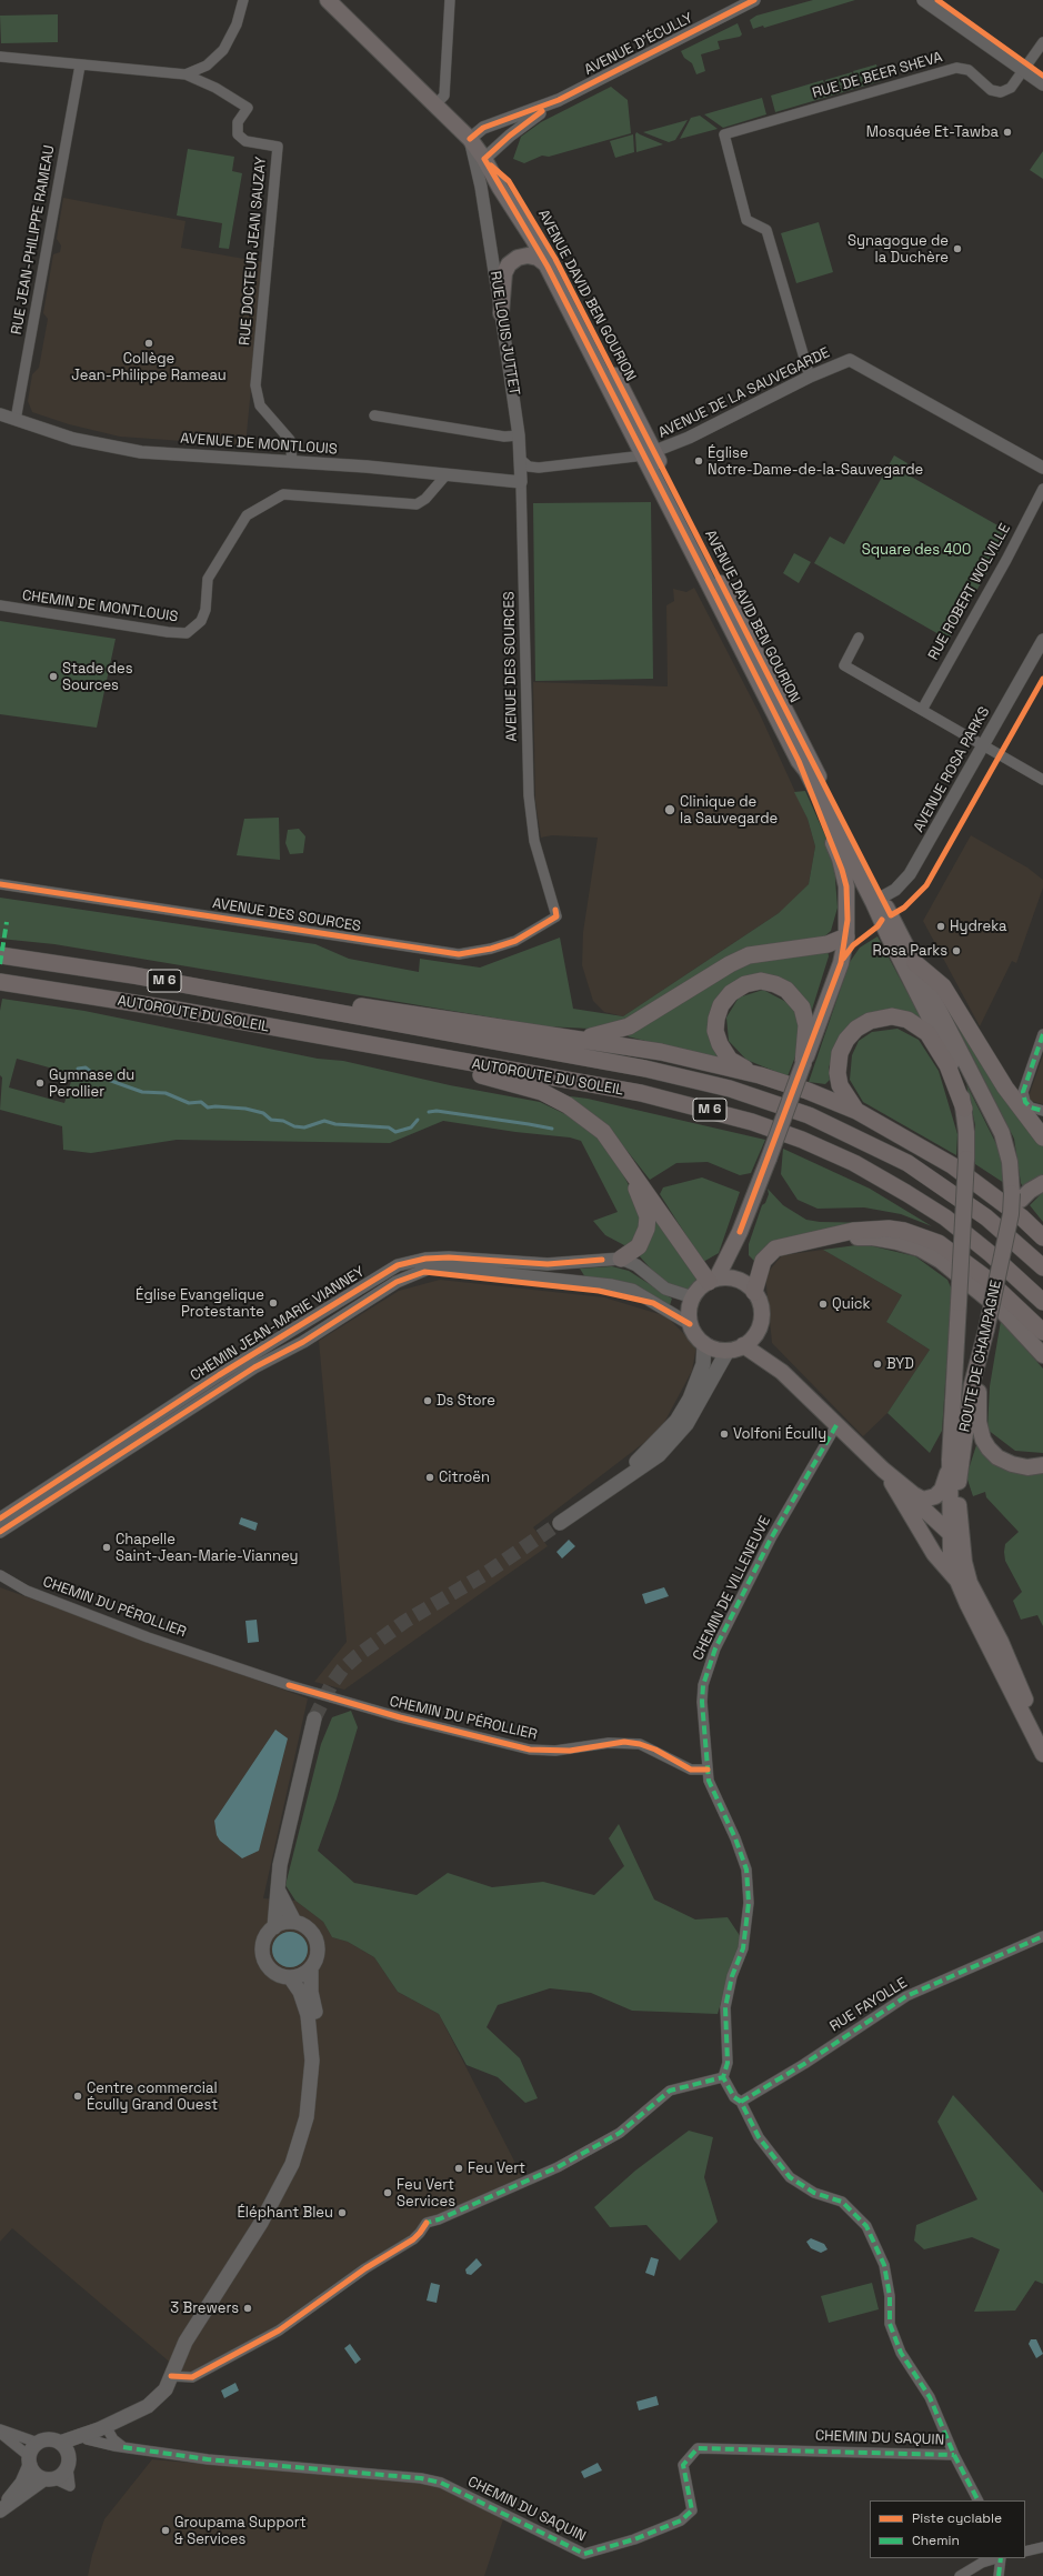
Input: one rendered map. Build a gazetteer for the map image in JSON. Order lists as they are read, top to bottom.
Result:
{
  "streets": {
    "highway": ["M 6", "AUTOROUTE DU SOLEIL"],
    "main road": ["AVENUE DAVID BEN GOURION", "RUE LOUIS JUTTET", "ROUTE DE CHAMPAGNE"],
    "street": [
      "AVENUE D'ÉCULLY",
      "RUE DE BEER SHEVA",
      "RUE JEAN-PHILIPPE RAMEAU",
      "RUE DOCTEUR JEAN SAUZAY",
      "AVENUE DE LA SAUVEGARDE",
      "AVENUE DE MONTLOUIS",
      "RUE ROBERT WOLVILLE",
      "CHEMIN DE MONTLOUIS",
      "AVENUE DES SOURCES",
      "AVENUE ROSA PARKS",
      "CHEMIN JEAN-MARIE VIANNEY",
      "CHEMIN DE VILLENEUVE",
      "CHEMIN DU PÉROLLIER",
      "RUE FAYOLLE",
      "CHEMIN DU SAQUIN"
    ]
  },
  "crossings": [
    ["AVENUE D'ÉCULLY", "AVENUE DAVID BEN GOURION"],
    ["AVENUE D'ÉCULLY", "RUE LOUIS JUTTET"],
    ["RUE DE BEER SHEVA", "AVENUE DE LA SAUVEGARDE"],
    ["RUE JEAN-PHILIPPE RAMEAU", "AVENUE DE MONTLOUIS"],
    ["RUE DOCTEUR JEAN SAUZAY", "AVENUE DE MONTLOUIS"],
    ["AVENUE DAVID BEN GOURION", "RUE LOUIS JUTTET"],
    ["AVENUE DAVID BEN GOURION", "AVENUE DE LA SAUVEGARDE"],
    ["AVENUE DAVID BEN GOURION", "AVENUE ROSA PARKS"],
    ["AVENUE DAVID BEN GOURION", "ROUTE DE CHAMPAGNE"],
    ["RUE LOUIS JUTTET", "AVENUE DE MONTLOUIS"],
    ["RUE LOUIS JUTTET", "AVENUE DES SOURCES"],
    ["AVENUE DE MONTLOUIS", "CHEMIN DE MONTLOUIS"],
    ["AVENUE DE MONTLOUIS", "AVENUE DES SOURCES"],
    ["CHEMIN DE VILLENEUVE", "CHEMIN DU PÉROLLIER"]
  ],
  "parks": ["Square des 400"],
  "places": [
    "Mosquée Et-Tawba",
    "Synagogue de la Duchère",
    "Collège Jean-Philippe Rameau",
    "Église Notre-Dame-de-la-Sauvegarde",
    "Stade des Sources",
    "Clinique de la Sauvegarde",
    "Hydreka",
    "Rosa Parks",
    "Gymnase du Perollier",
    "Église Evangelique Protestante",
    "Quick",
    "BYD",
    "Ds Store",
    "Volfoni Écully",
    "Citroën",
    "Chapelle Saint-Jean-Marie-Vianney",
    "Centre commercial Écully Grand Ouest",
    "Feu Vert",
    "Feu Vert Services",
    "Éléphant Bleu",
    "3 Brewers",
    "Groupama Support & Services"
  ],
  "legend": ["Piste cyclable", "Chemin"]
}
